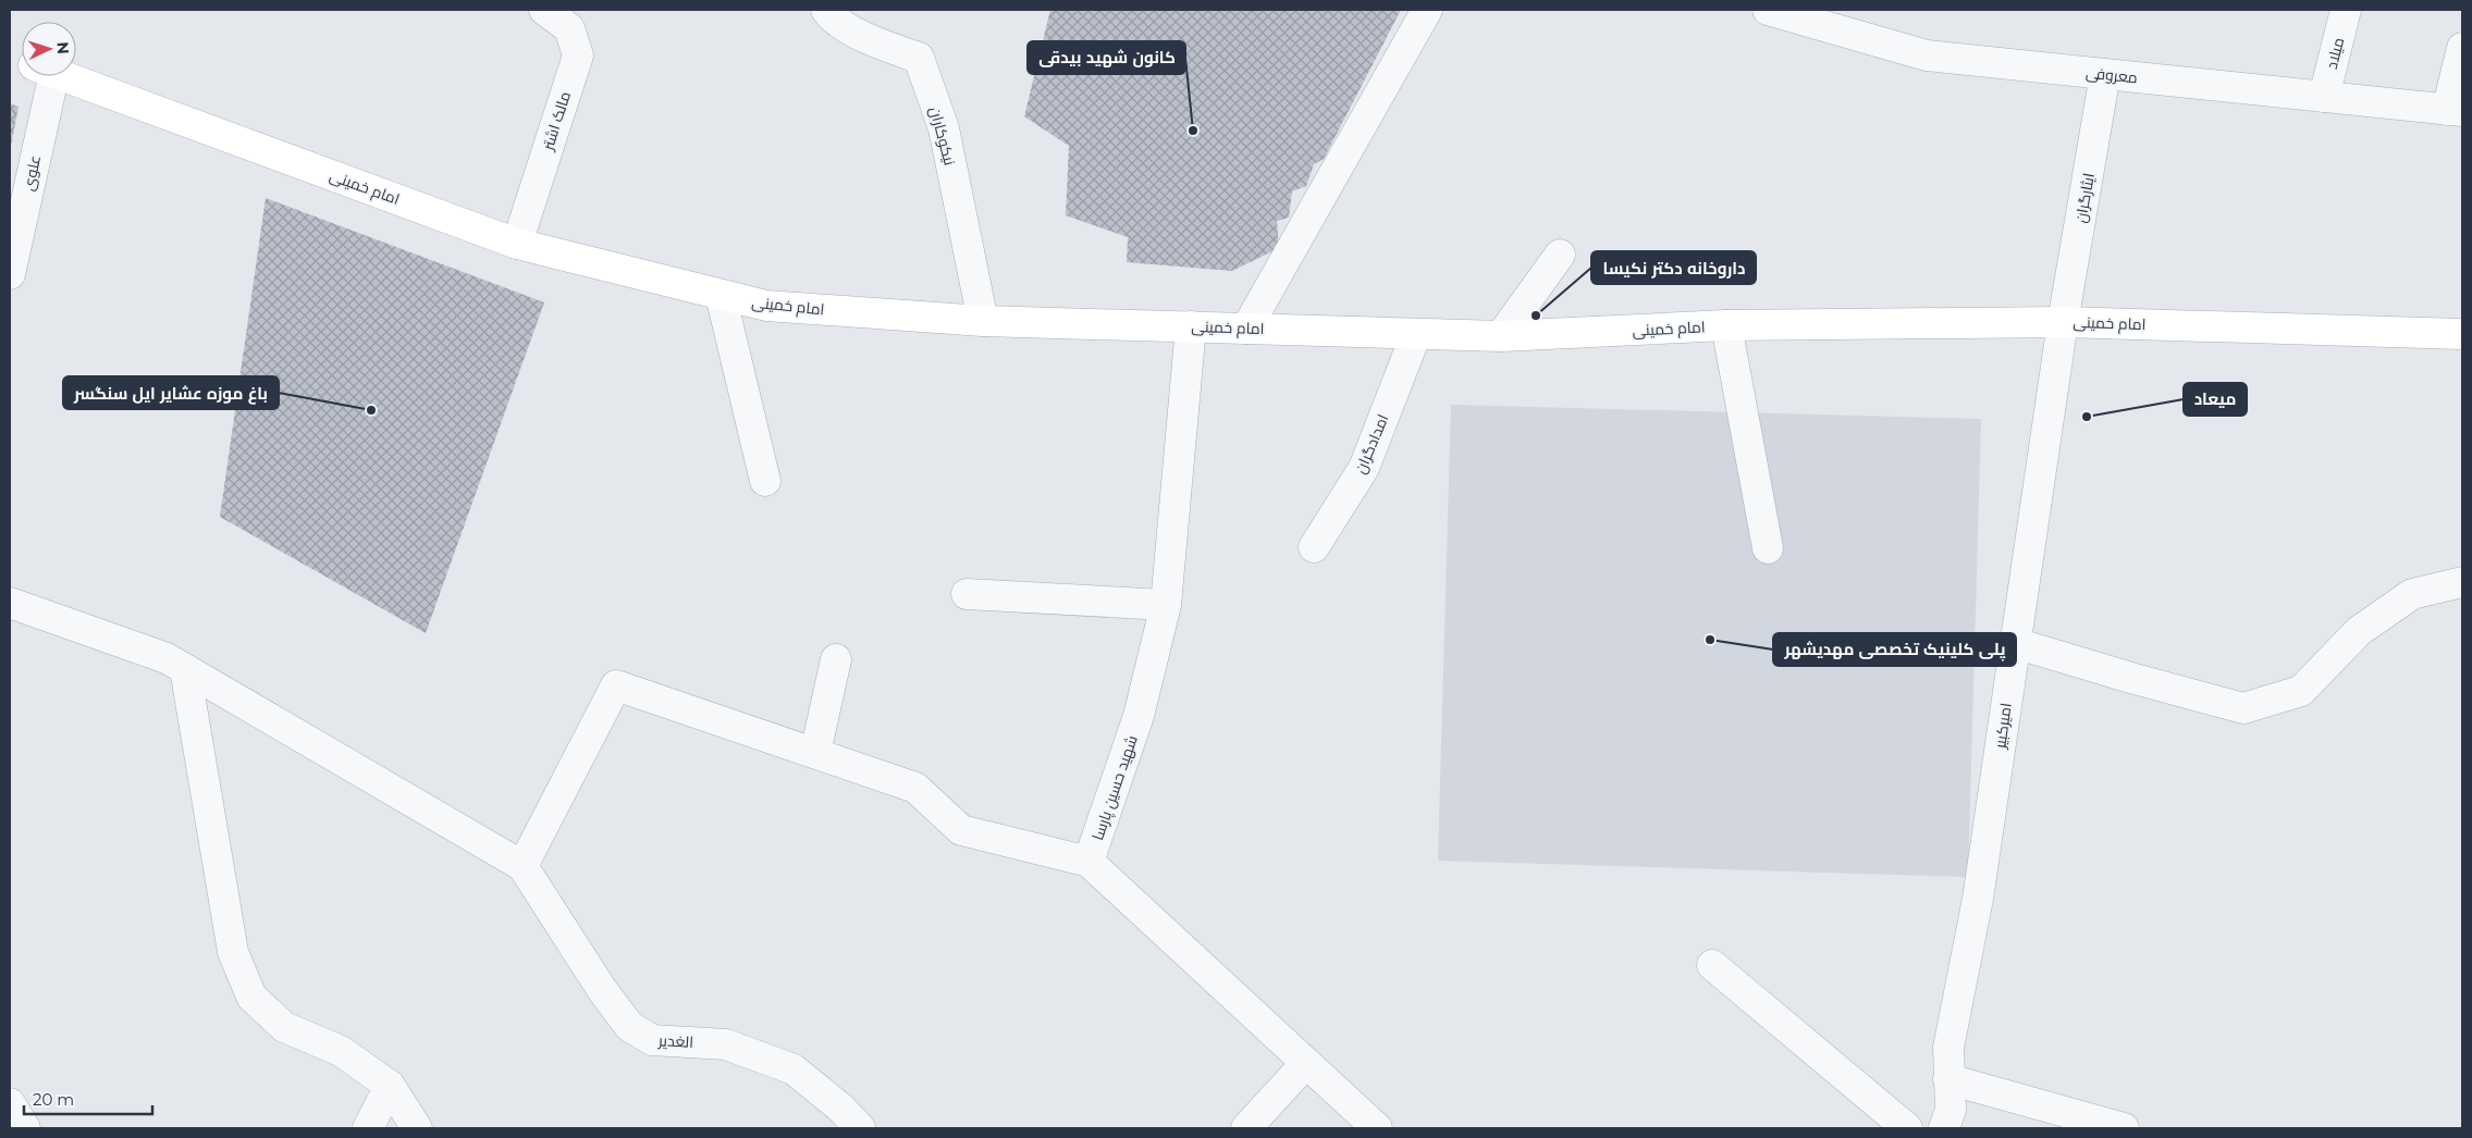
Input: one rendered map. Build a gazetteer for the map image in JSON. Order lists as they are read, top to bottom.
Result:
{
  "streets": {
    "street": [
      "میلاد",
      "معروفی",
      "مالک اشتر",
      "نیکوکاران",
      "علوی",
      "امام خمینی",
      "ایثارگران",
      "امدادگران",
      "امیرکبیر",
      "شهید حسین پارسا",
      "الغدیر"
    ]
  },
  "crossings": [
    ["میلاد", "معروفی"],
    ["معروفی", "ایثارگران"],
    ["مالک اشتر", "امام خمینی"],
    ["نیکوکاران", "امام خمینی"],
    ["امام خمینی", "ایثارگران"],
    ["امام خمینی", "امدادگران"],
    ["امام خمینی", "امیرکبیر"],
    ["امام خمینی", "شهید حسین پارسا"],
    ["ایثارگران", "امیرکبیر"]
  ],
  "places": [
    "کانون شهید بیدقی",
    "داروخانه دکتر نکیسا",
    "باغ موزه عشایر ایل سنگسر",
    "میعاد",
    "پلی کلینیک تخصصی مهدیشهر"
  ],
  "scale_bar": "20 m",
  "north": "right"
}
